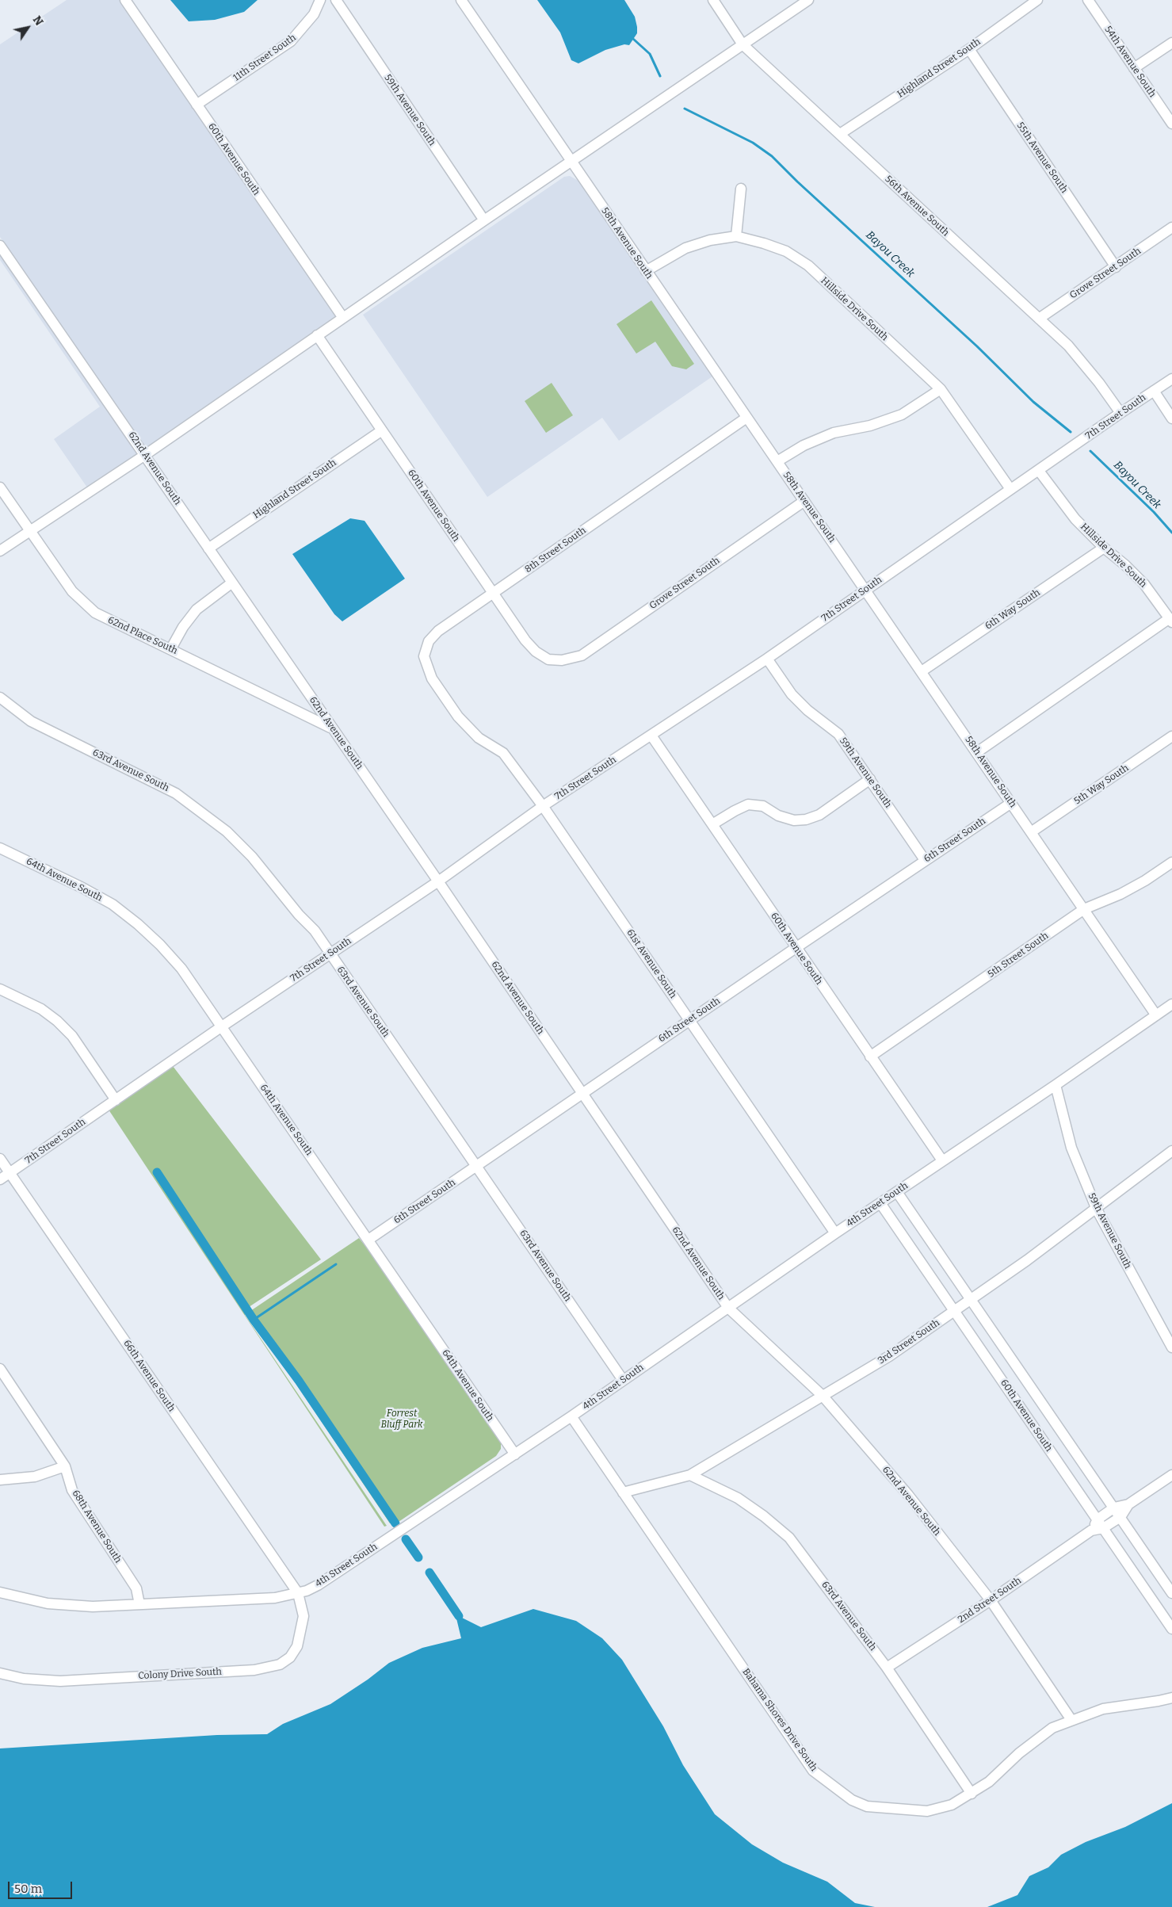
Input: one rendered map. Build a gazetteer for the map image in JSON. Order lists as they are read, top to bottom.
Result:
{
  "streets": {
    "street": [
      "11th Street South",
      "54th Avenue South",
      "Highland Street South",
      "59th Avenue South",
      "55th Avenue South",
      "60th Avenue South",
      "56th Avenue South",
      "58th Avenue South",
      "Grove Street South",
      "Hillside Drive South",
      "7th Street South",
      "62nd Avenue South",
      "8th Street South",
      "6th Way South",
      "62nd Place South",
      "63rd Avenue South",
      "5th Way South",
      "6th Street South",
      "64th Avenue South",
      "5th Street South",
      "61st Avenue South",
      "4th Street South",
      "3rd Street South",
      "66th Avenue South",
      "68th Avenue South",
      "2nd Street South",
      "Colony Drive South",
      "Bahama Shores Drive South"
    ]
  },
  "crossings": [
    ["11th Street South", "60th Avenue South"],
    ["Highland Street South", "55th Avenue South"],
    ["Highland Street South", "60th Avenue South"],
    ["Highland Street South", "56th Avenue South"],
    ["Highland Street South", "62nd Avenue South"],
    ["59th Avenue South", "7th Street South"],
    ["59th Avenue South", "6th Street South"],
    ["59th Avenue South", "4th Street South"],
    ["59th Avenue South", "3rd Street South"],
    ["55th Avenue South", "Grove Street South"],
    ["60th Avenue South", "Grove Street South"],
    ["60th Avenue South", "7th Street South"],
    ["60th Avenue South", "8th Street South"],
    ["60th Avenue South", "6th Street South"],
    ["60th Avenue South", "5th Street South"],
    ["60th Avenue South", "4th Street South"],
    ["60th Avenue South", "3rd Street South"],
    ["60th Avenue South", "2nd Street South"],
    ["56th Avenue South", "Grove Street South"],
    ["56th Avenue South", "7th Street South"],
    ["58th Avenue South", "Grove Street South"],
    ["58th Avenue South", "Hillside Drive South"],
    ["58th Avenue South", "7th Street South"],
    ["58th Avenue South", "8th Street South"],
    ["58th Avenue South", "6th Way South"],
    ["58th Avenue South", "5th Way South"],
    ["58th Avenue South", "6th Street South"],
    ["58th Avenue South", "5th Street South"],
    ["58th Avenue South", "4th Street South"],
    ["Hillside Drive South", "7th Street South"],
    ["Hillside Drive South", "6th Way South"],
    ["7th Street South", "62nd Avenue South"],
    ["7th Street South", "63rd Avenue South"],
    ["7th Street South", "64th Avenue South"],
    ["7th Street South", "61st Avenue South"],
    ["7th Street South", "66th Avenue South"],
    ["62nd Avenue South", "62nd Place South"],
    ["62nd Avenue South", "6th Street South"],
    ["62nd Avenue South", "4th Street South"],
    ["62nd Avenue South", "3rd Street South"],
    ["62nd Avenue South", "2nd Street South"],
    ["62nd Avenue South", "Bahama Shores Drive South"],
    ["8th Street South", "61st Avenue South"],
    ["63rd Avenue South", "6th Street South"],
    ["63rd Avenue South", "4th Street South"],
    ["63rd Avenue South", "3rd Street South"],
    ["63rd Avenue South", "2nd Street South"],
    ["63rd Avenue South", "Bahama Shores Drive South"],
    ["6th Street South", "64th Avenue South"],
    ["6th Street South", "61st Avenue South"],
    ["64th Avenue South", "4th Street South"],
    ["61st Avenue South", "4th Street South"],
    ["4th Street South", "66th Avenue South"],
    ["4th Street South", "68th Avenue South"],
    ["4th Street South", "Colony Drive South"],
    ["4th Street South", "Bahama Shores Drive South"],
    ["3rd Street South", "Bahama Shores Drive South"],
    ["66th Avenue South", "Colony Drive South"]
  ],
  "water": ["Bayou Creek"],
  "parks": ["Forrest Bluff Park"],
  "scale_bar": "50 m",
  "north": "top right"
}
